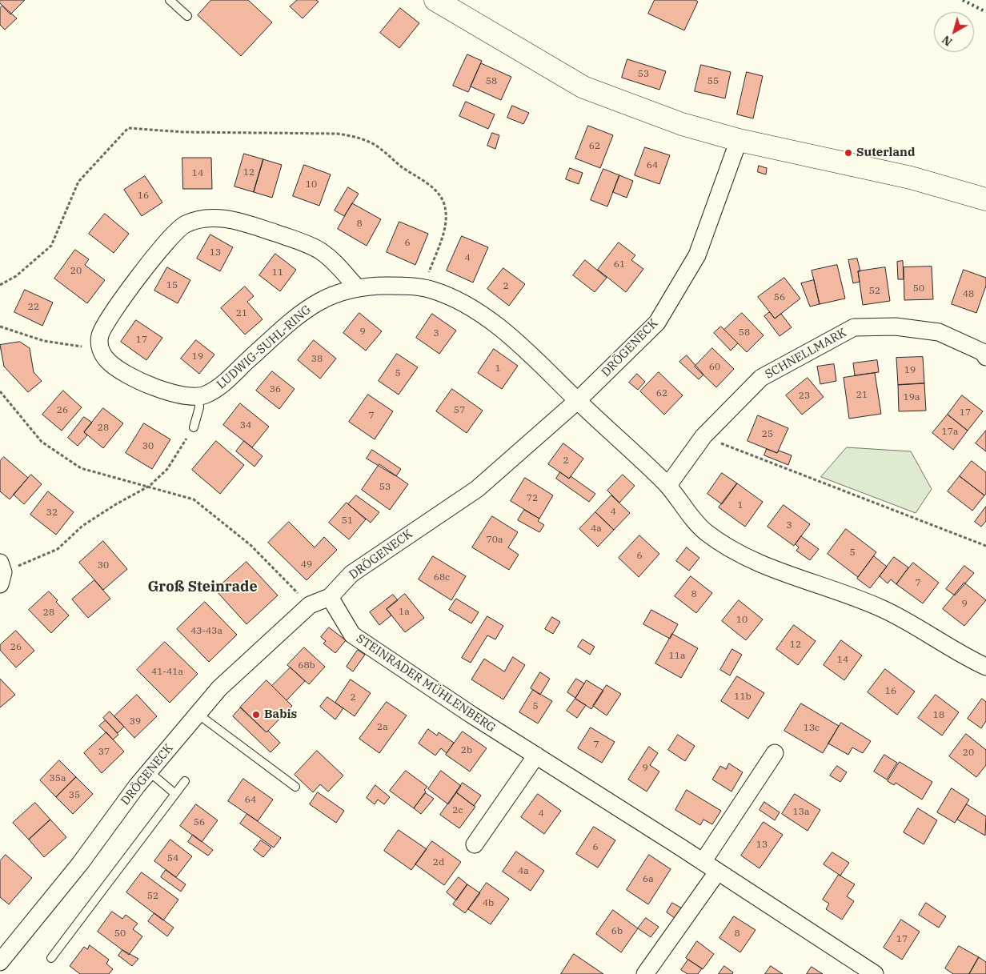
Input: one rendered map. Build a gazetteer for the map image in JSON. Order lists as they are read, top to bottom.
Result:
{
  "streets": {
    "street": [
      "LUDWIG-SUHL-RING",
      "DRÖGENECK",
      "SCHNELLMARK",
      "STEINRADER MÜHLENBERG"
    ]
  },
  "crossings": [
    ["LUDWIG-SUHL-RING", "DRÖGENECK"],
    ["DRÖGENECK", "STEINRADER MÜHLENBERG"]
  ],
  "districts": ["Groß Steinrade"],
  "places": ["Suterland", "Babis"],
  "house_numbers": [
    "53",
    "58",
    "55",
    "62",
    "64",
    "12",
    "14",
    "10",
    "16",
    "8",
    "6",
    "13",
    "4",
    "61",
    "20",
    "11",
    "15",
    "2",
    "50",
    "52",
    "48",
    "56",
    "22",
    "21",
    "9",
    "58",
    "3",
    "17",
    "19",
    "38",
    "60",
    "1",
    "19",
    "5",
    "36",
    "62",
    "21",
    "23",
    "19a",
    "26",
    "57",
    "17",
    "7",
    "34",
    "28",
    "17a",
    "25",
    "30",
    "2",
    "53",
    "72",
    "1",
    "4",
    "32",
    "51",
    "3",
    "4a",
    "70a",
    "5",
    "6",
    "49",
    "30",
    "68c",
    "7",
    "8",
    "9",
    "1a",
    "28",
    "10",
    "43-43a",
    "12",
    "26",
    "11a",
    "14",
    "68b",
    "41-41a",
    "16",
    "11b",
    "2",
    "5",
    "18",
    "39",
    "2a",
    "13c",
    "7",
    "2b",
    "37",
    "20",
    "9",
    "35a",
    "35",
    "64",
    "2c",
    "13a",
    "4",
    "56",
    "13",
    "6",
    "54",
    "2d",
    "4a",
    "6a",
    "52",
    "4b",
    "6b",
    "50",
    "8",
    "17"
  ],
  "north": "bottom left"
}
